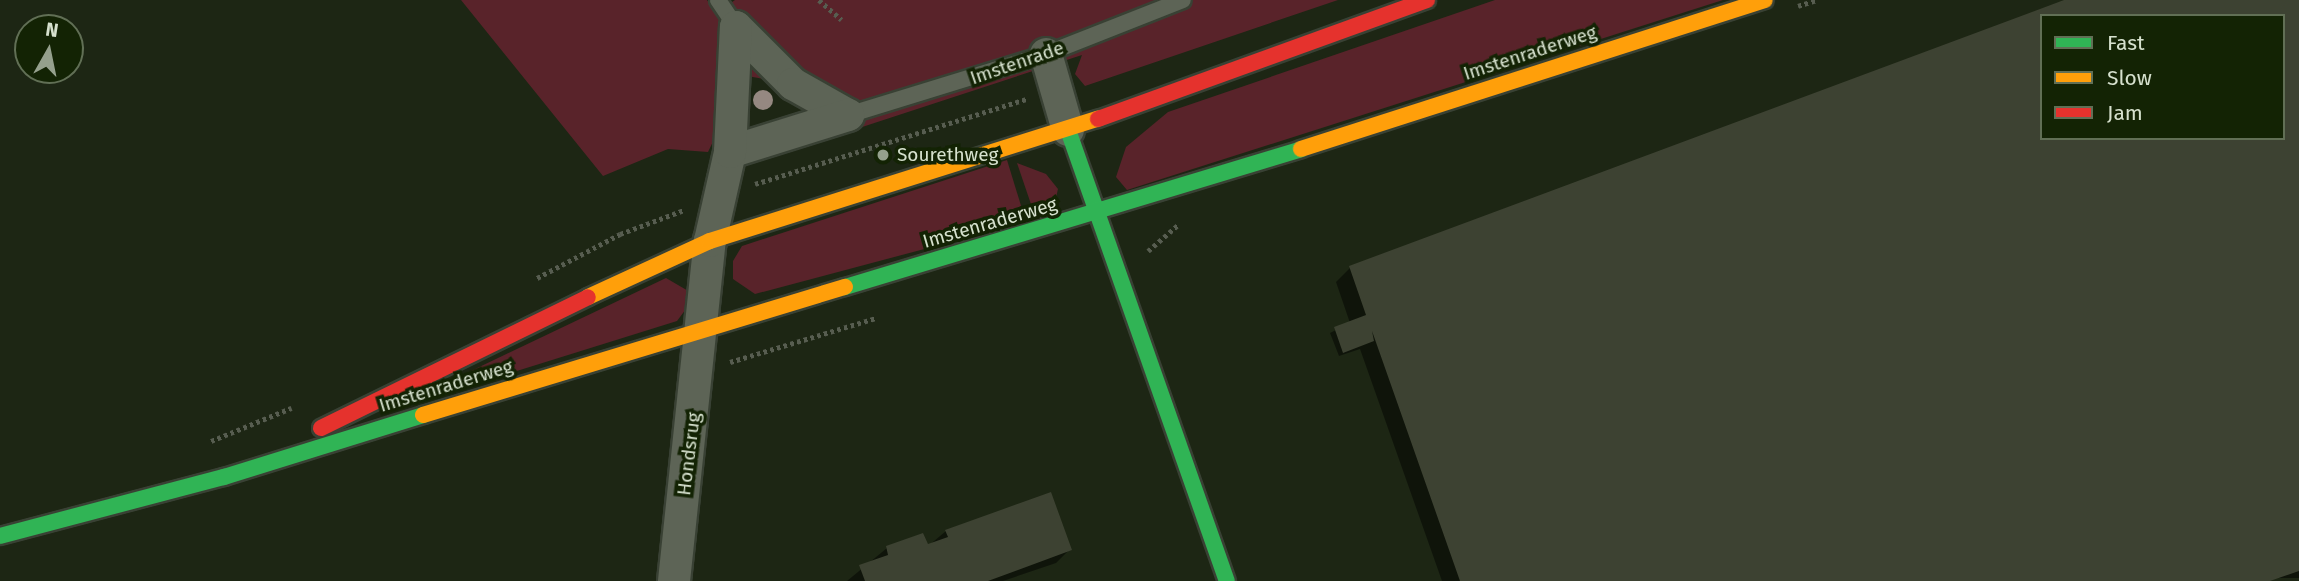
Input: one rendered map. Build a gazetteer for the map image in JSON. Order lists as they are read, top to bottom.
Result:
{
  "streets": {
    "street": ["Imstenraderweg", "Imstenrade", "Hondsrug"]
  },
  "crossings": [
    ["Imstenraderweg", "Hondsrug"]
  ],
  "places": ["Sourethweg"],
  "legend": ["Fast", "Slow", "Jam"],
  "north": "top"
}
